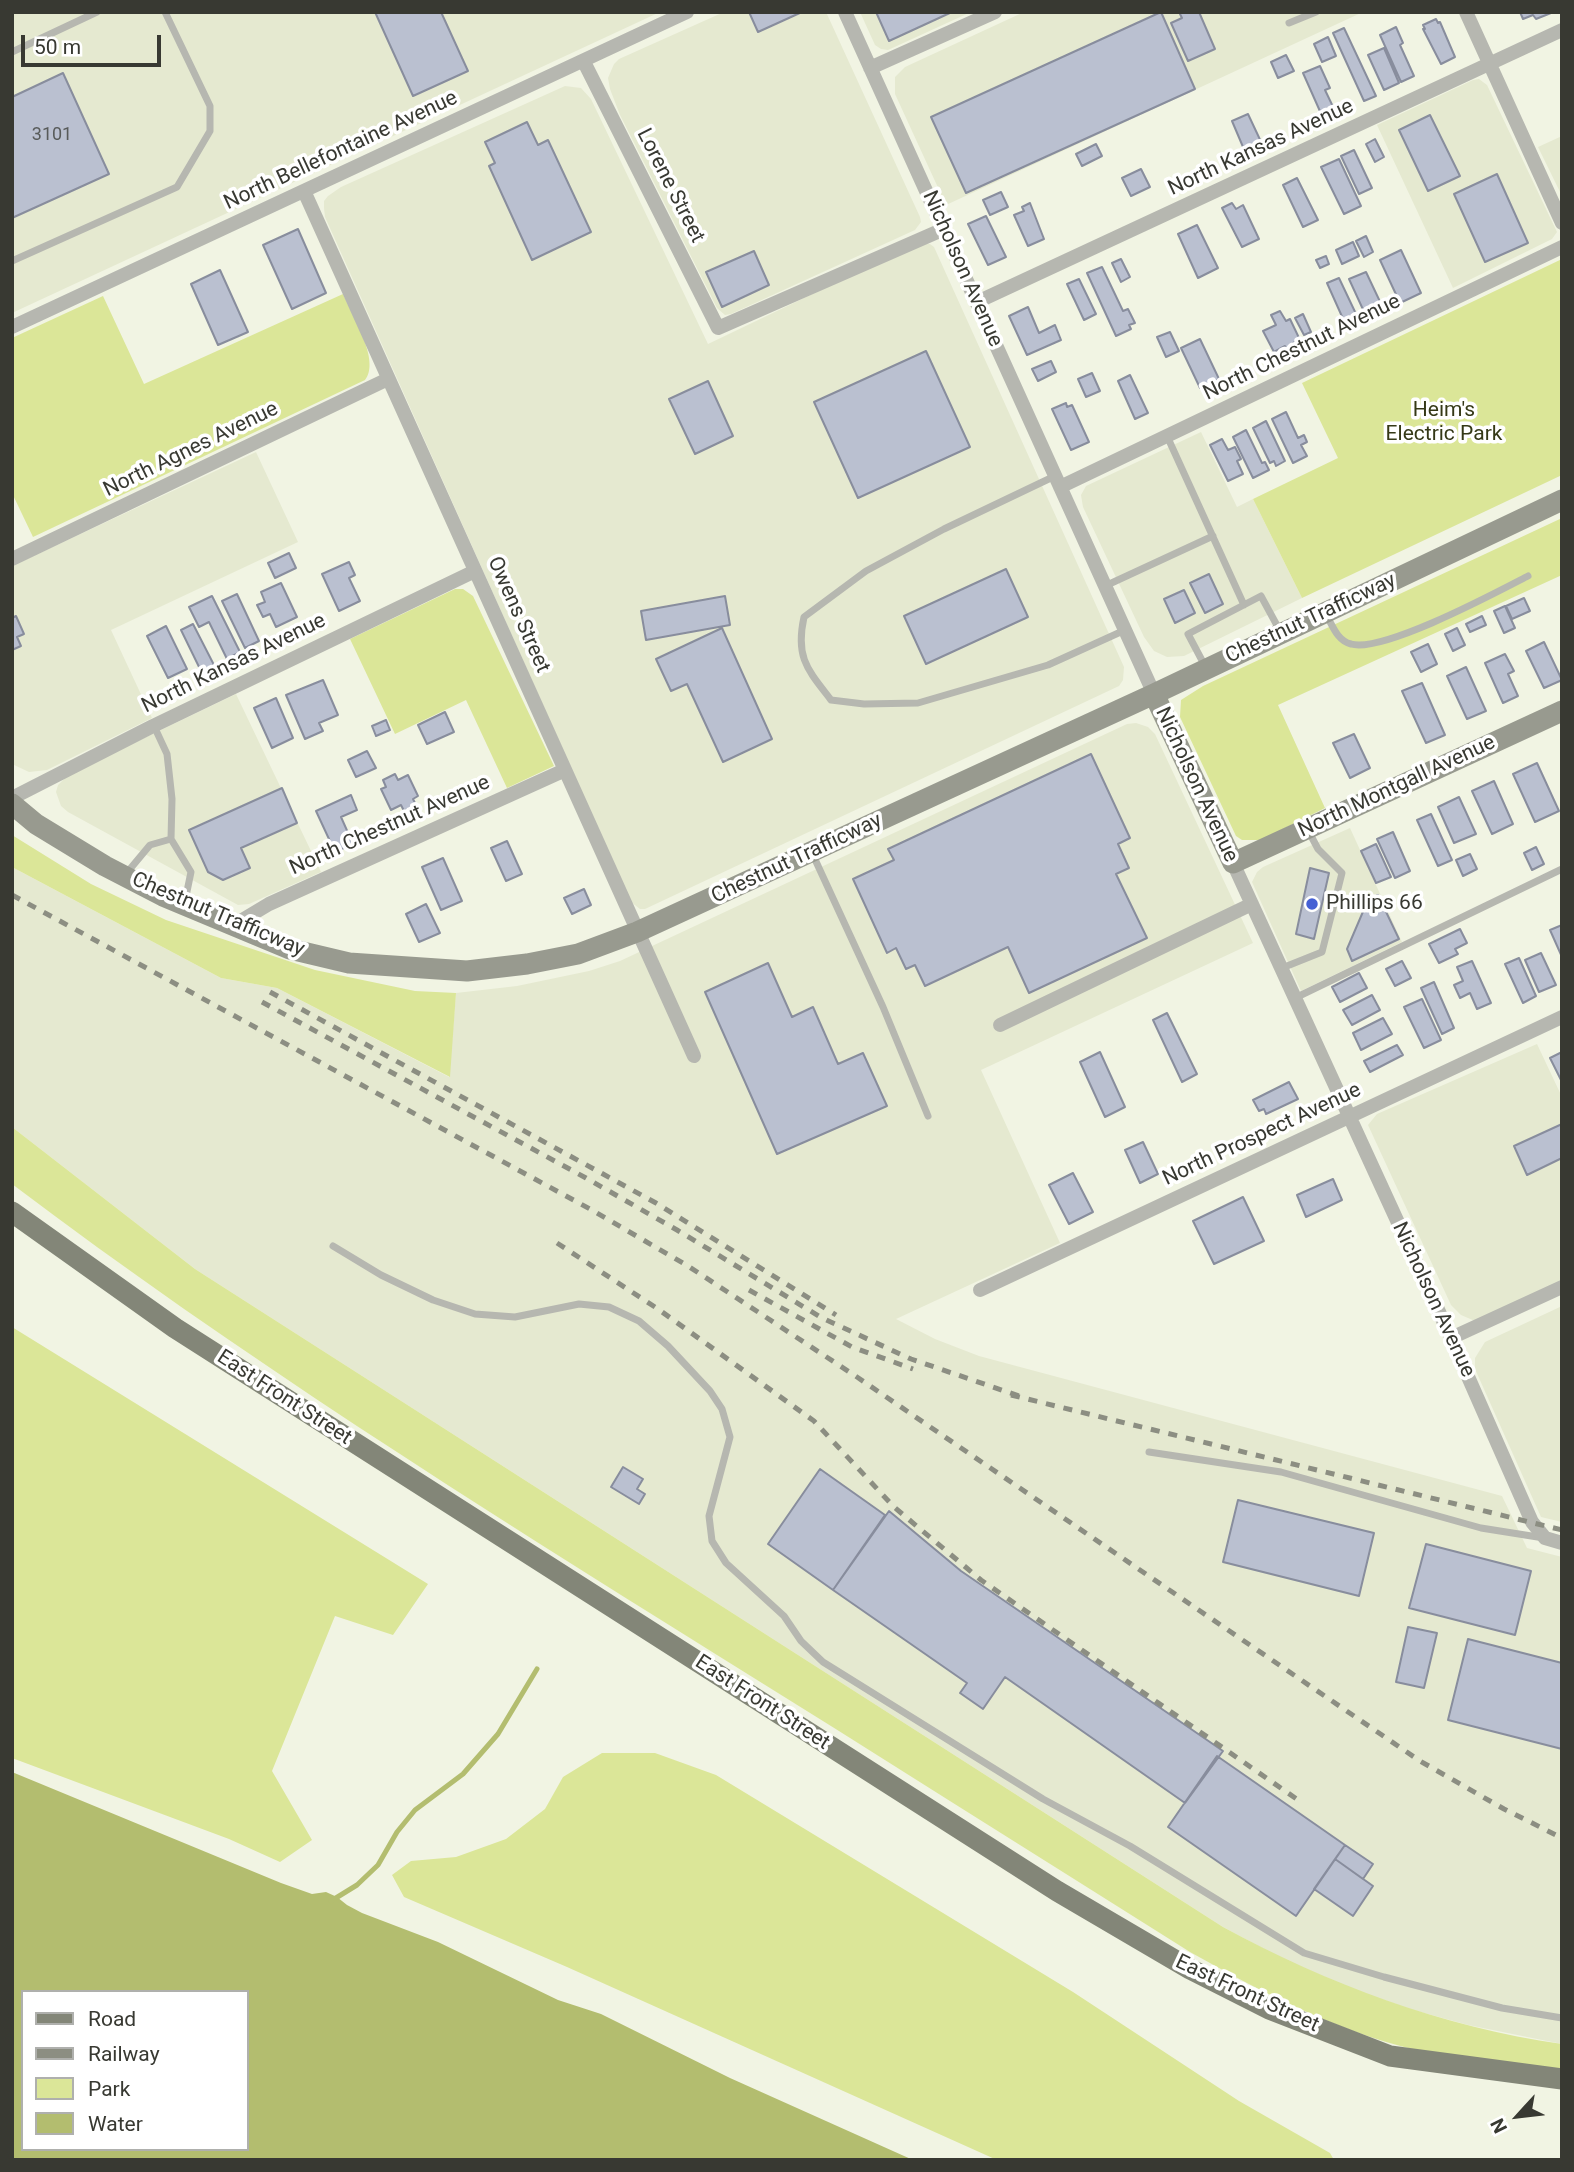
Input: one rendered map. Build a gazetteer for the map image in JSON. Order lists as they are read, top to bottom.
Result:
{
  "streets": {
    "main road": ["East Front Street"],
    "street": [
      "North Kansas Avenue",
      "North Bellefontaine Avenue",
      "Lorene Street",
      "Nicholson Avenue",
      "North Chestnut Avenue",
      "North Agnes Avenue",
      "Owens Street",
      "Chestnut Trafficway",
      "North Montgall Avenue",
      "North Prospect Avenue"
    ]
  },
  "crossings": [
    ["North Kansas Avenue", "Nicholson Avenue"],
    ["North Kansas Avenue", "Owens Street"],
    ["North Bellefontaine Avenue", "Lorene Street"],
    ["North Bellefontaine Avenue", "Owens Street"],
    ["Lorene Street", "Nicholson Avenue"],
    ["Nicholson Avenue", "North Chestnut Avenue"],
    ["Nicholson Avenue", "Chestnut Trafficway"],
    ["Nicholson Avenue", "North Montgall Avenue"],
    ["Nicholson Avenue", "North Prospect Avenue"],
    ["North Chestnut Avenue", "Owens Street"],
    ["North Chestnut Avenue", "Chestnut Trafficway"],
    ["North Agnes Avenue", "Owens Street"],
    ["Owens Street", "Chestnut Trafficway"]
  ],
  "parks": ["Heim's Electric Park"],
  "places": ["Phillips 66"],
  "house_numbers": ["3101"],
  "legend": [
    "Road",
    "Railway",
    "Park",
    "Water"
  ],
  "scale_bar": "50 m",
  "north": "bottom left"
}
